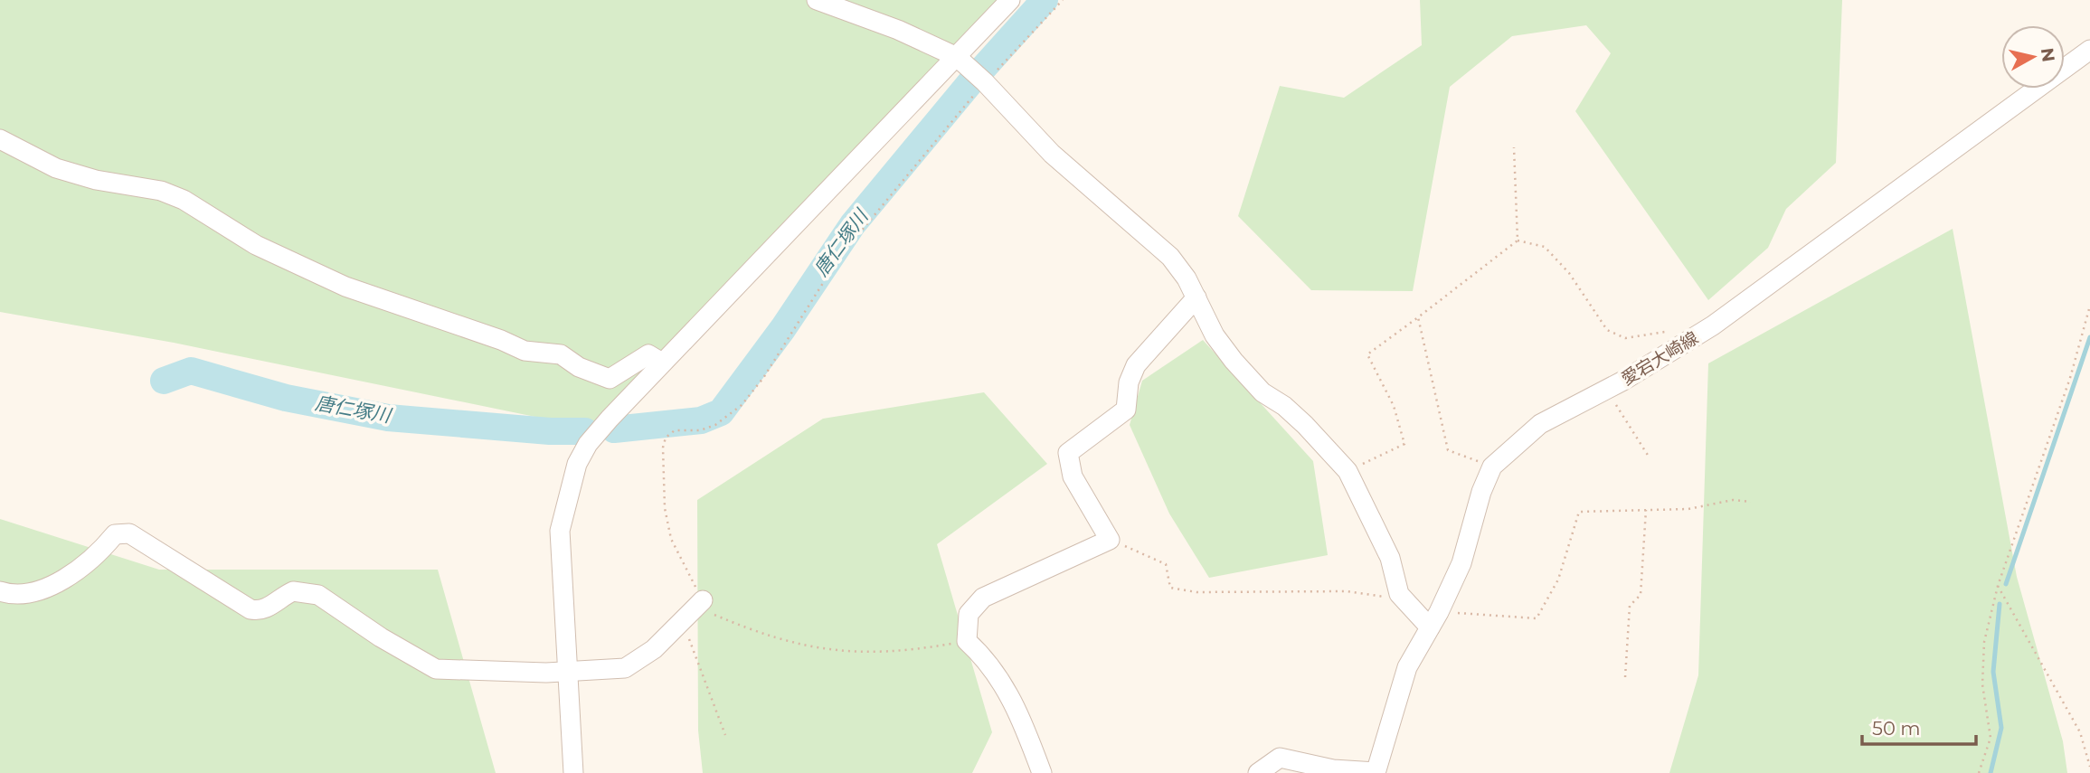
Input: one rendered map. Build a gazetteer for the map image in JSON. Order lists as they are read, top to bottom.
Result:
{
  "streets": {
    "street": ["愛宕大崎線"]
  },
  "water": ["唐仁塚川"],
  "scale_bar": "50 m",
  "north": "right"
}
